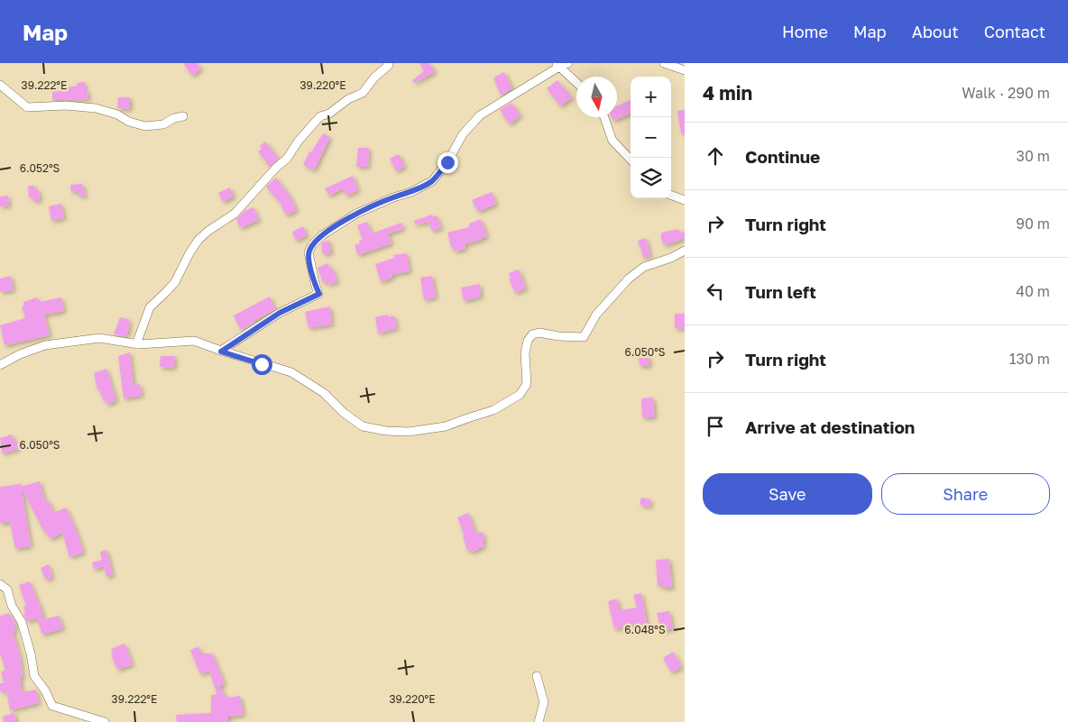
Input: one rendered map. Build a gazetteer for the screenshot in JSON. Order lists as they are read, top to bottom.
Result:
{
  "north": "bottom",
  "page": {
    "header": "Map",
    "nav": [
      "Home",
      "Map",
      "About",
      "Contact"
    ],
    "heading": ["4 min", "Walk · 290 m"],
    "map_buttons": ["+", "−"],
    "list": [
      ["Continue", "30 m"],
      ["Turn right", "90 m"],
      ["Turn left", "40 m"],
      ["Turn right", "130 m"],
      "Arrive at destination"
    ],
    "buttons": ["Save", "Share"]
  },
  "coordinates": [
    "39.222°E",
    "39.220°E",
    "6.052°S",
    "6.050°S",
    "6.048°S"
  ]
}
